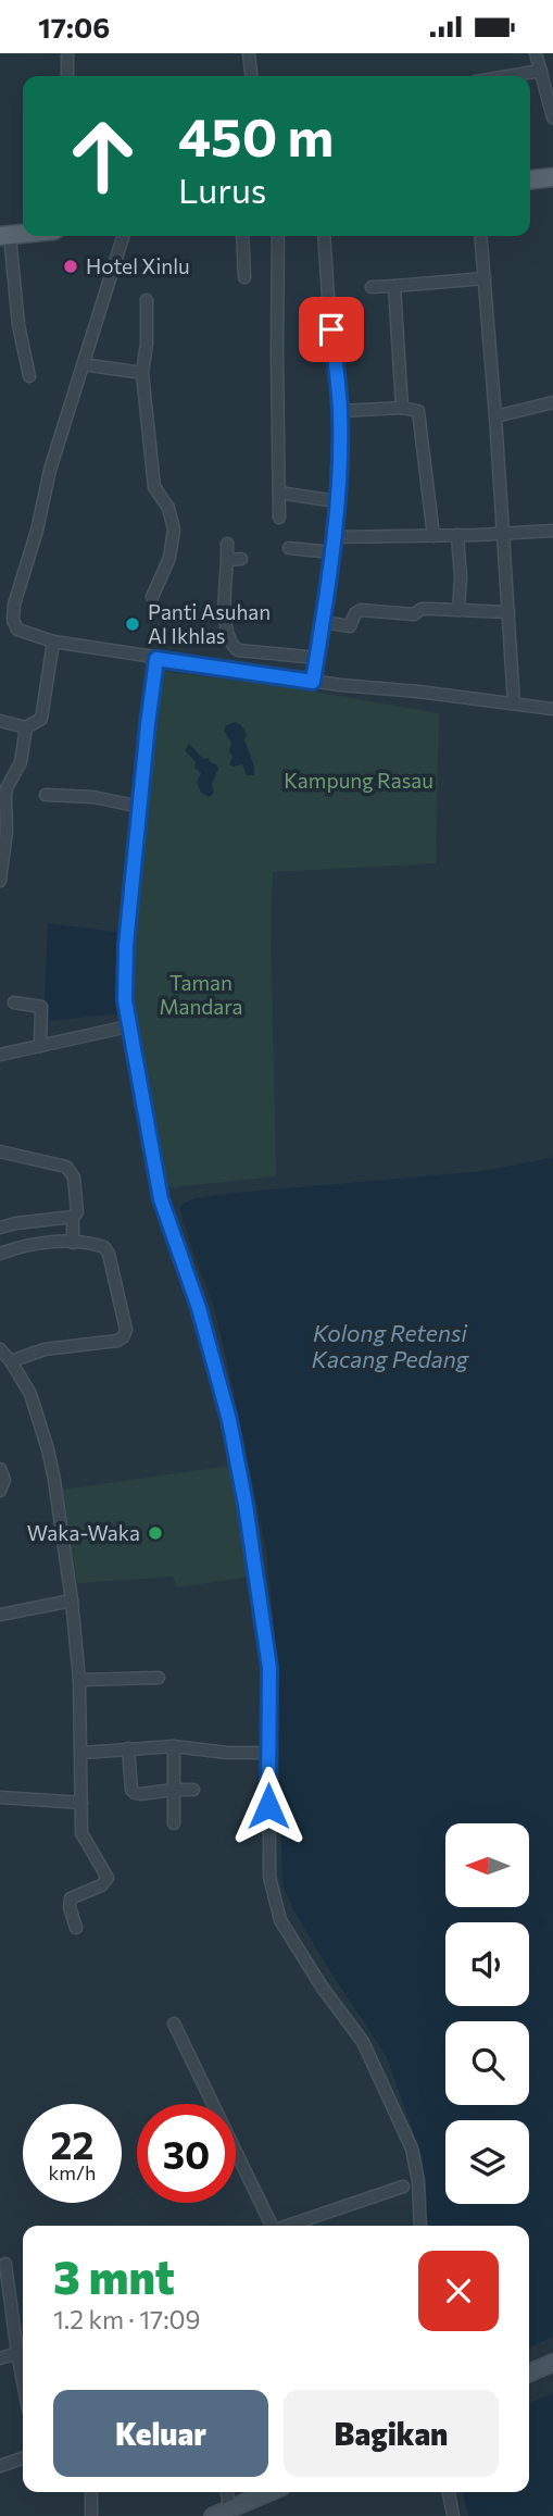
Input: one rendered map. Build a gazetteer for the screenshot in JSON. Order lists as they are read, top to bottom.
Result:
{
  "water": ["Kolong Retensi Kacang Pedang"],
  "parks": ["Kampung Rasau", "Taman Mandara"],
  "places": ["Hotel Xinlu", "Panti Asuhan Al Ikhlas", "Waka-Waka"],
  "north": "left",
  "page": {
    "status": "17:06",
    "turn": ["450 m", "Lurus"],
    "speed": "22 km/h",
    "limit": "30",
    "heading": ["3 mnt", "1.2 km · 17:09"],
    "buttons": ["Keluar", "Bagikan"]
  }
}
